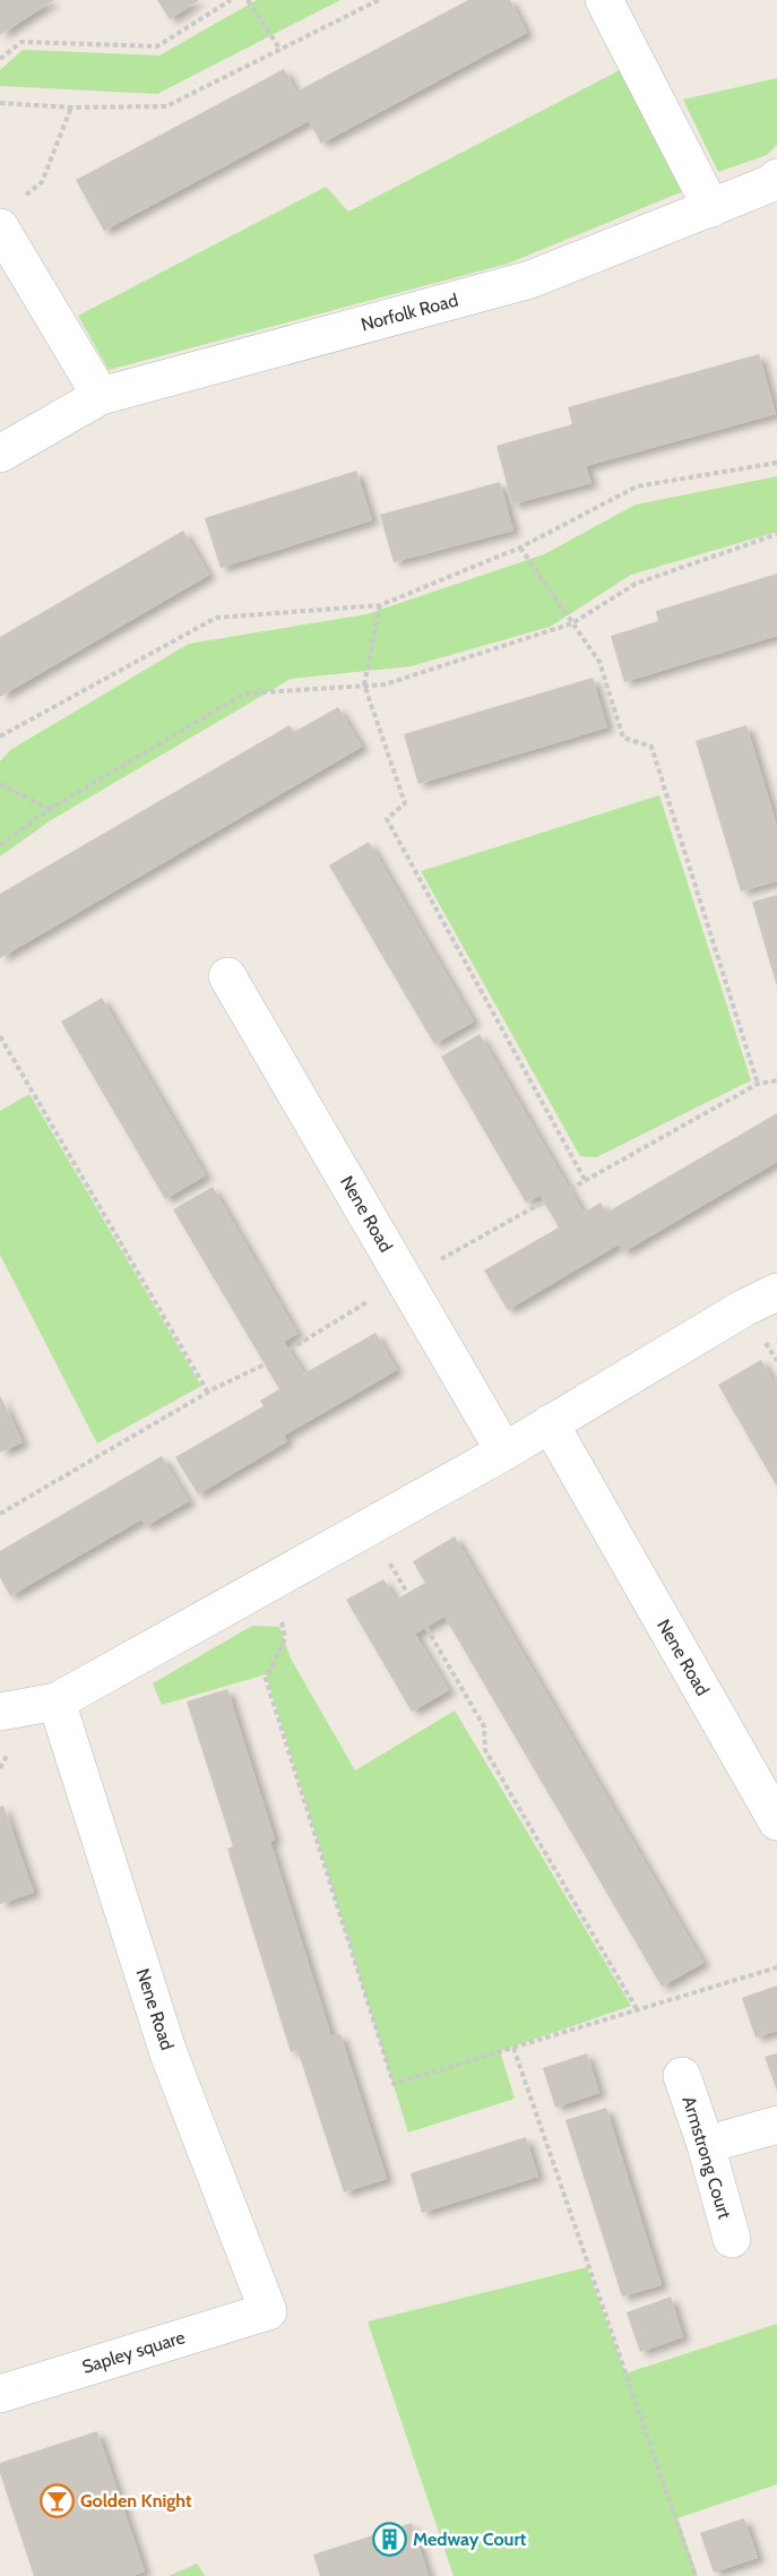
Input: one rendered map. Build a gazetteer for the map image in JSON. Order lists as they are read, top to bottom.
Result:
{
  "streets": {
    "street": [
      "Norfolk Road",
      "Nene Road",
      "Armstrong Court",
      "Sapley square"
    ]
  },
  "crossings": [
    ["Nene Road", "Sapley square"]
  ],
  "places": {
    "bar": ["Golden Knight"],
    "building": ["Medway Court"]
  }
}
